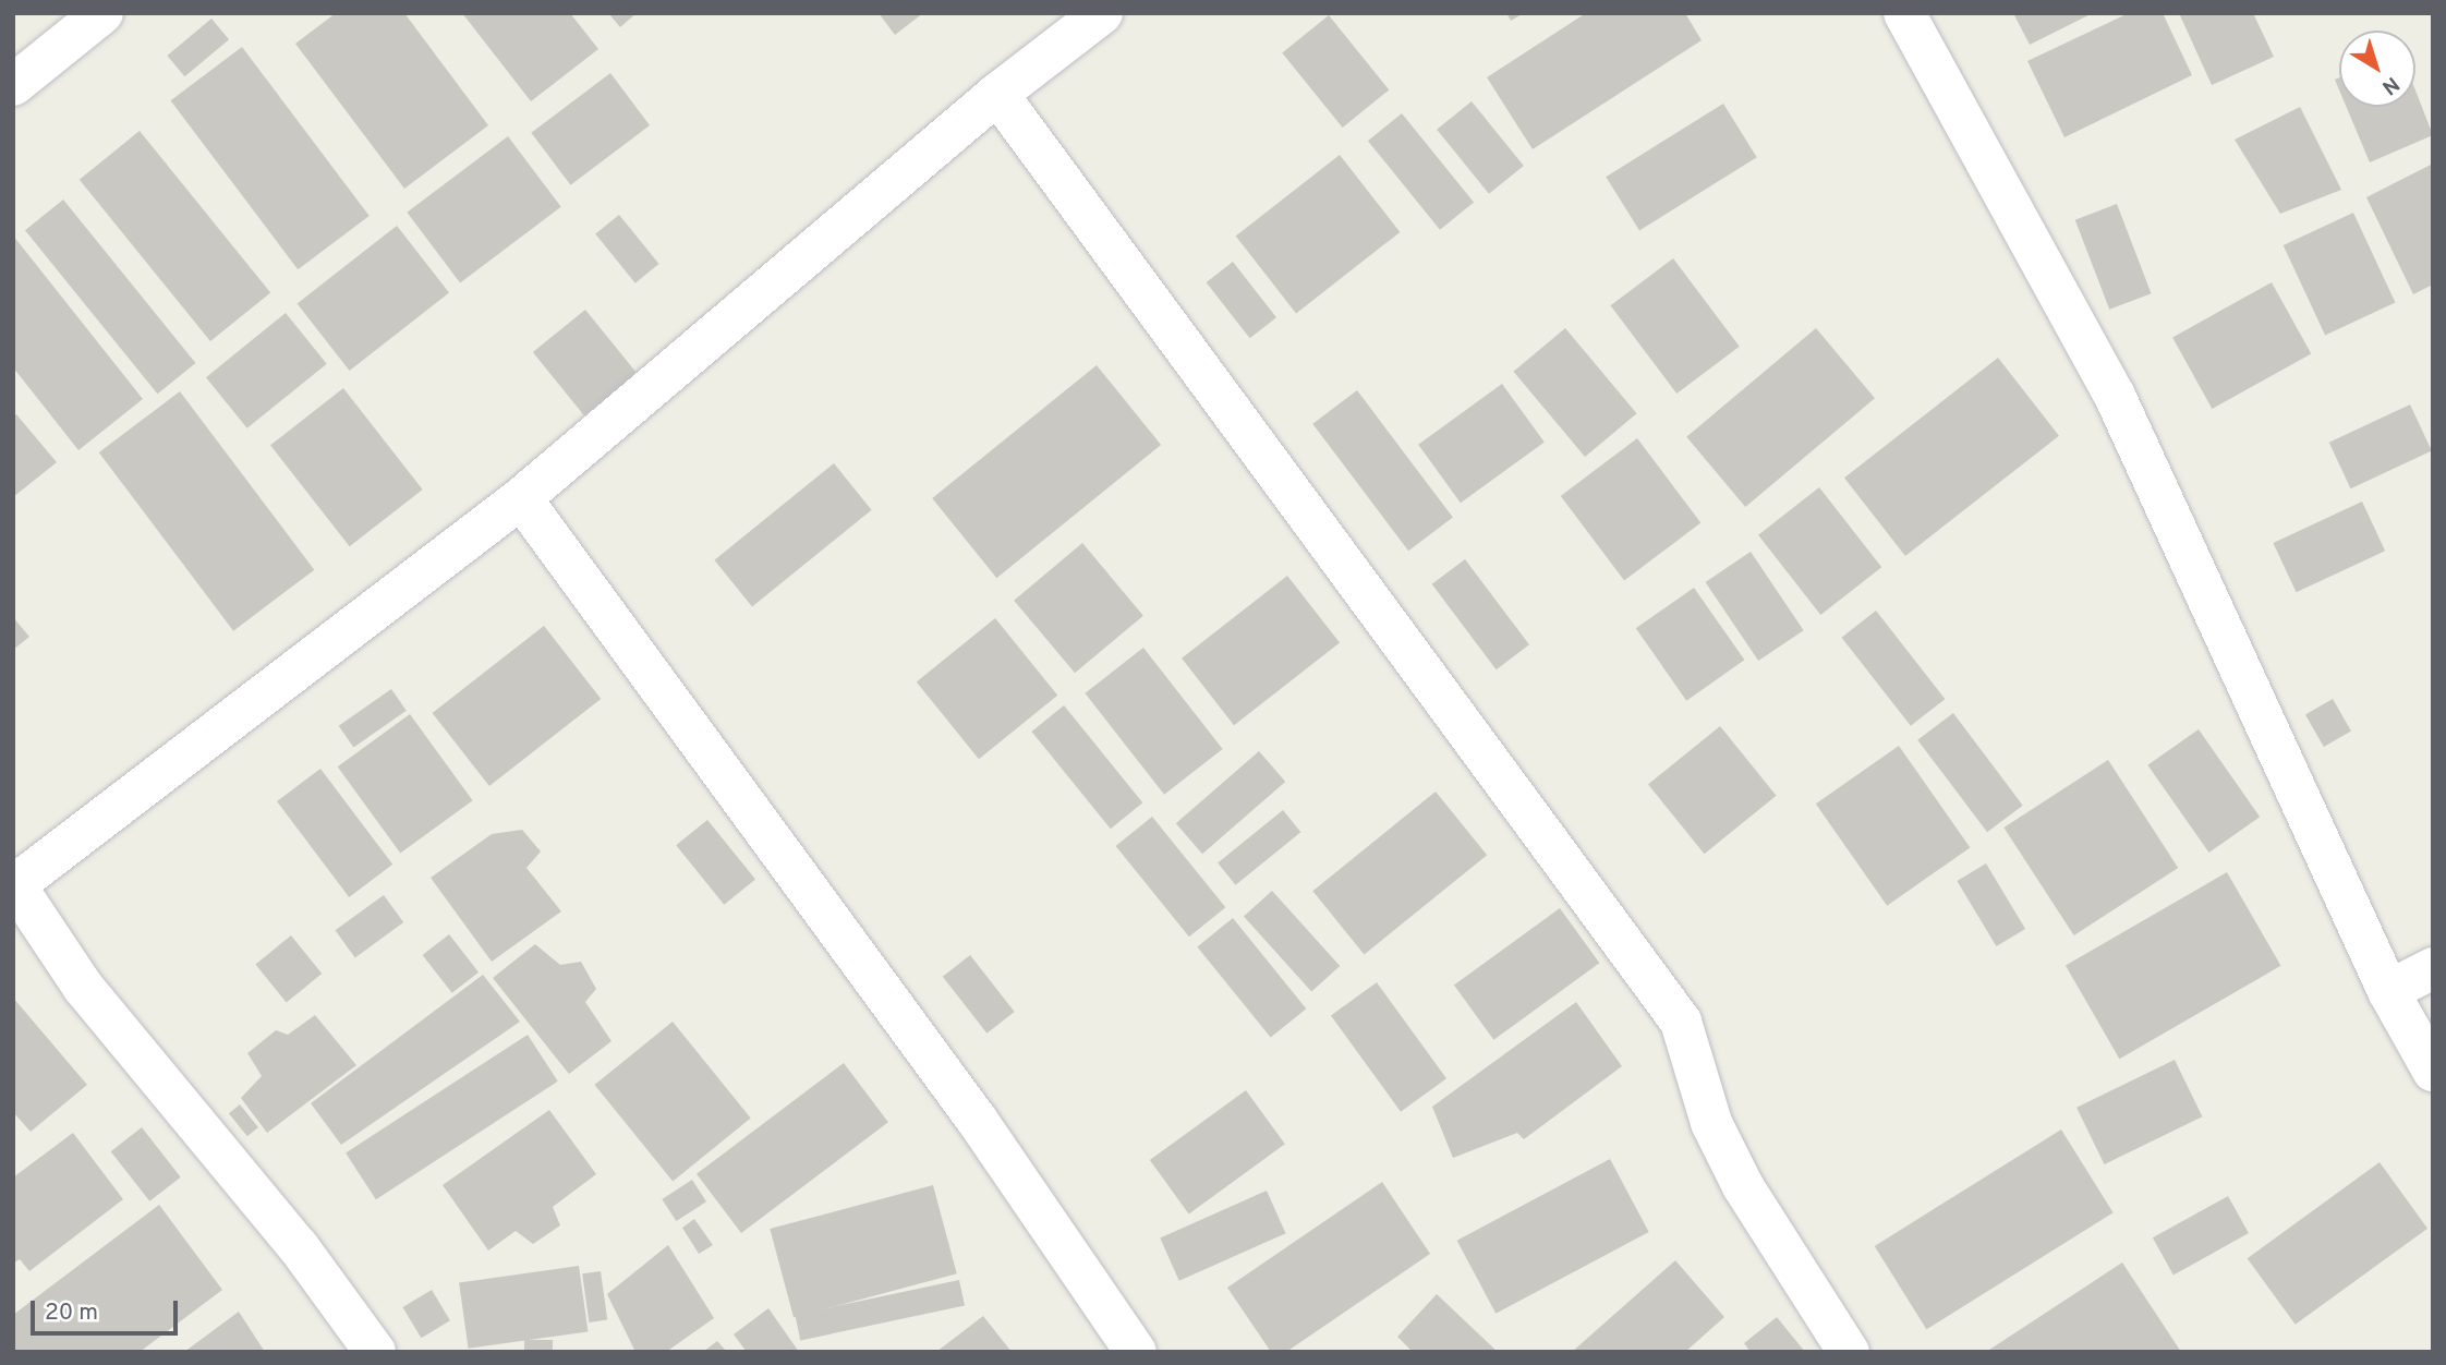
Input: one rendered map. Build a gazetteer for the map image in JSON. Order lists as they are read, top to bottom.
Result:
{
  "scale_bar": "20 m",
  "north": "bottom right"
}
